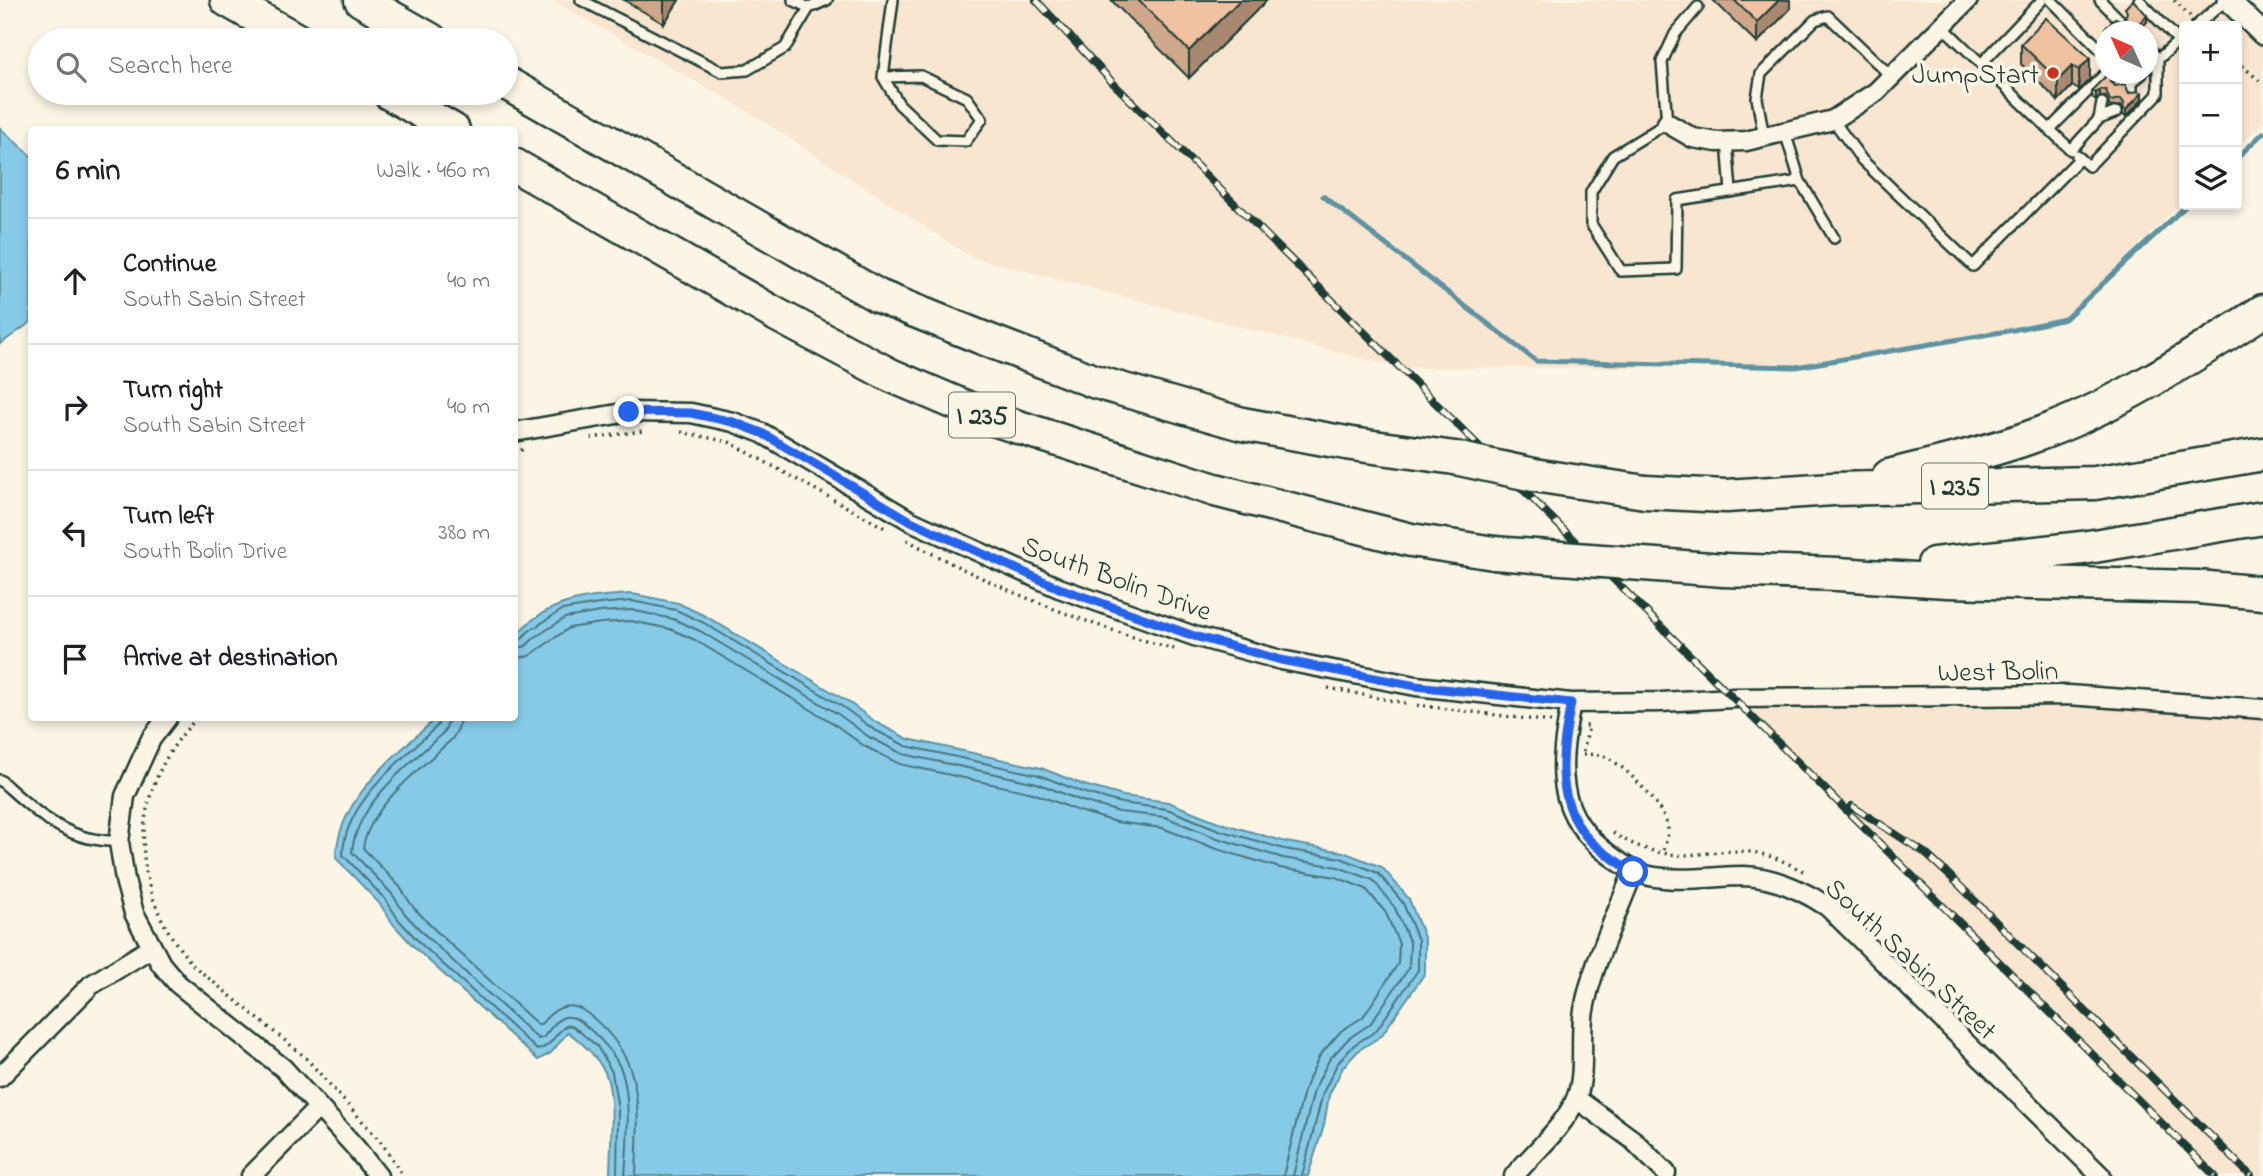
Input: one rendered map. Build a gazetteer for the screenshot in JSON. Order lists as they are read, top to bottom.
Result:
{
  "streets": {
    "highway": ["I 235"],
    "street": ["South Bolin Drive", "West Bolin", "South Sabin Street"]
  },
  "crossings": [
    ["South Bolin Drive", "West Bolin"],
    ["South Bolin Drive", "South Sabin Street"]
  ],
  "places": ["JumpStart"],
  "north": "top left",
  "page": {
    "map_buttons": ["+", "−"],
    "search": "Search here",
    "heading": ["6 min", "Walk · 460 m"],
    "list": [
      ["Continue", "South Sabin Street", "40 m"],
      ["Turn right", "South Sabin Street", "40 m"],
      ["Turn left", "South Bolin Drive", "380 m"],
      "Arrive at destination"
    ]
  }
}
